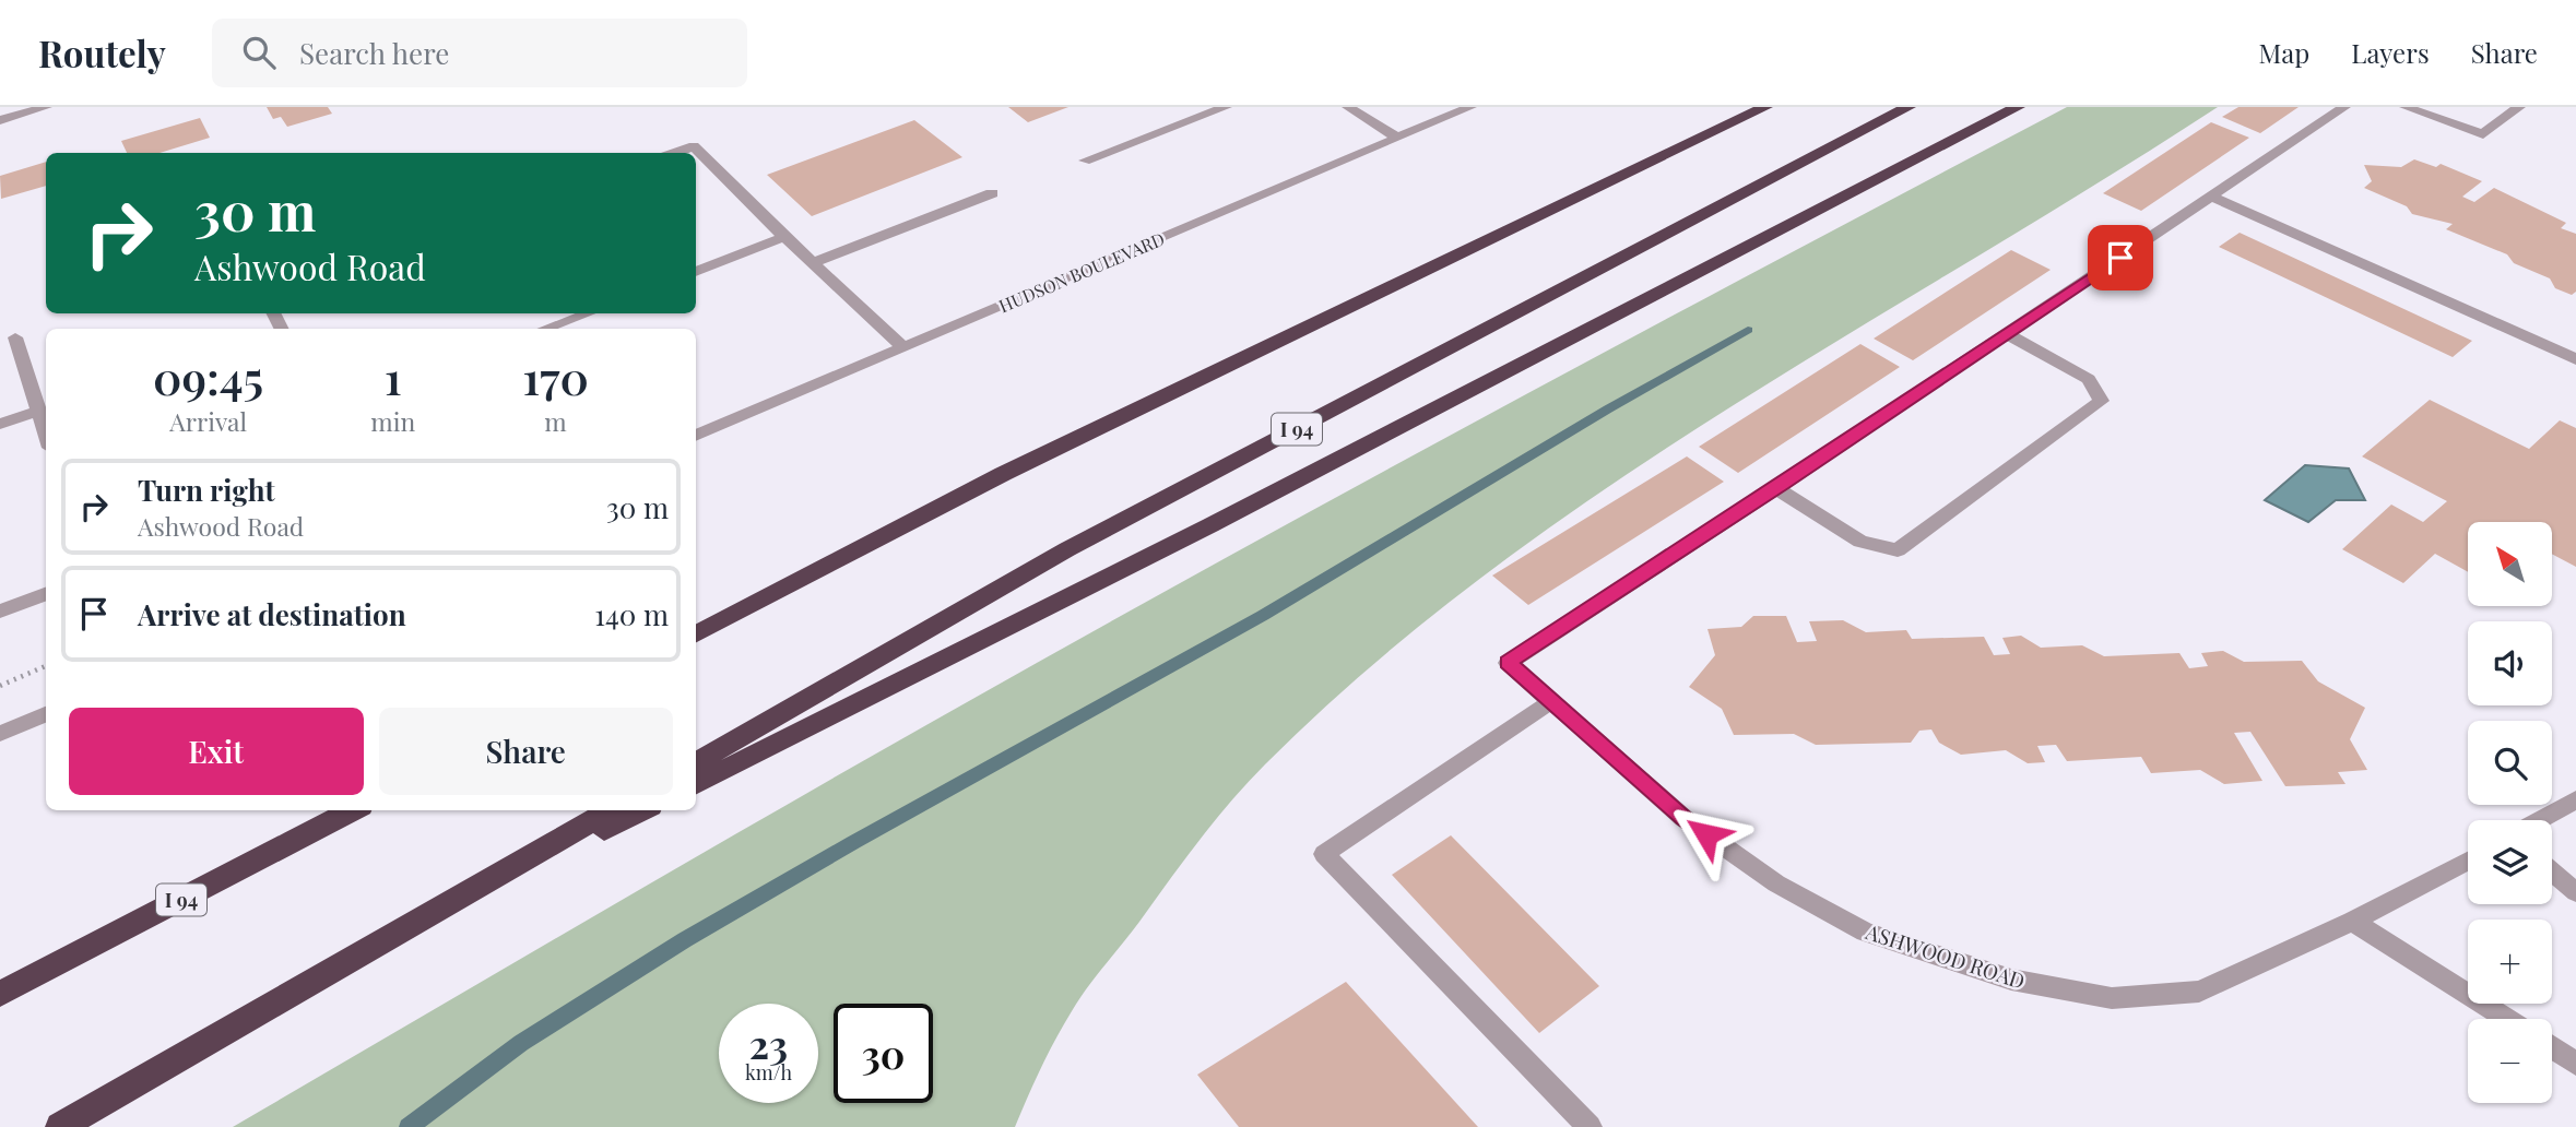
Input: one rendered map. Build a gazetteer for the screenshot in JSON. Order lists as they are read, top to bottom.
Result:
{
  "streets": {
    "highway": ["I 94"],
    "street": ["HUDSON BOULEVARD", "ASHWOOD ROAD"]
  },
  "north": "top left",
  "page": {
    "header": "Routely",
    "search": "Search here",
    "nav": ["Map", "Layers", "Share"],
    "turn": ["30 m", "Ashwood Road"],
    "eta": [
      "09:45",
      "Arrival",
      "1",
      "min",
      "170",
      "m"
    ],
    "list": [
      {
        "name": "Turn right",
        "note": "Ashwood Road",
        "value": "30 m"
      },
      {
        "name": "Arrive at destination",
        "value": "140 m"
      }
    ],
    "map_buttons": ["+", "−"],
    "buttons": ["Exit", "Share"],
    "speed": "23 km/h",
    "limit": "30"
  }
}
